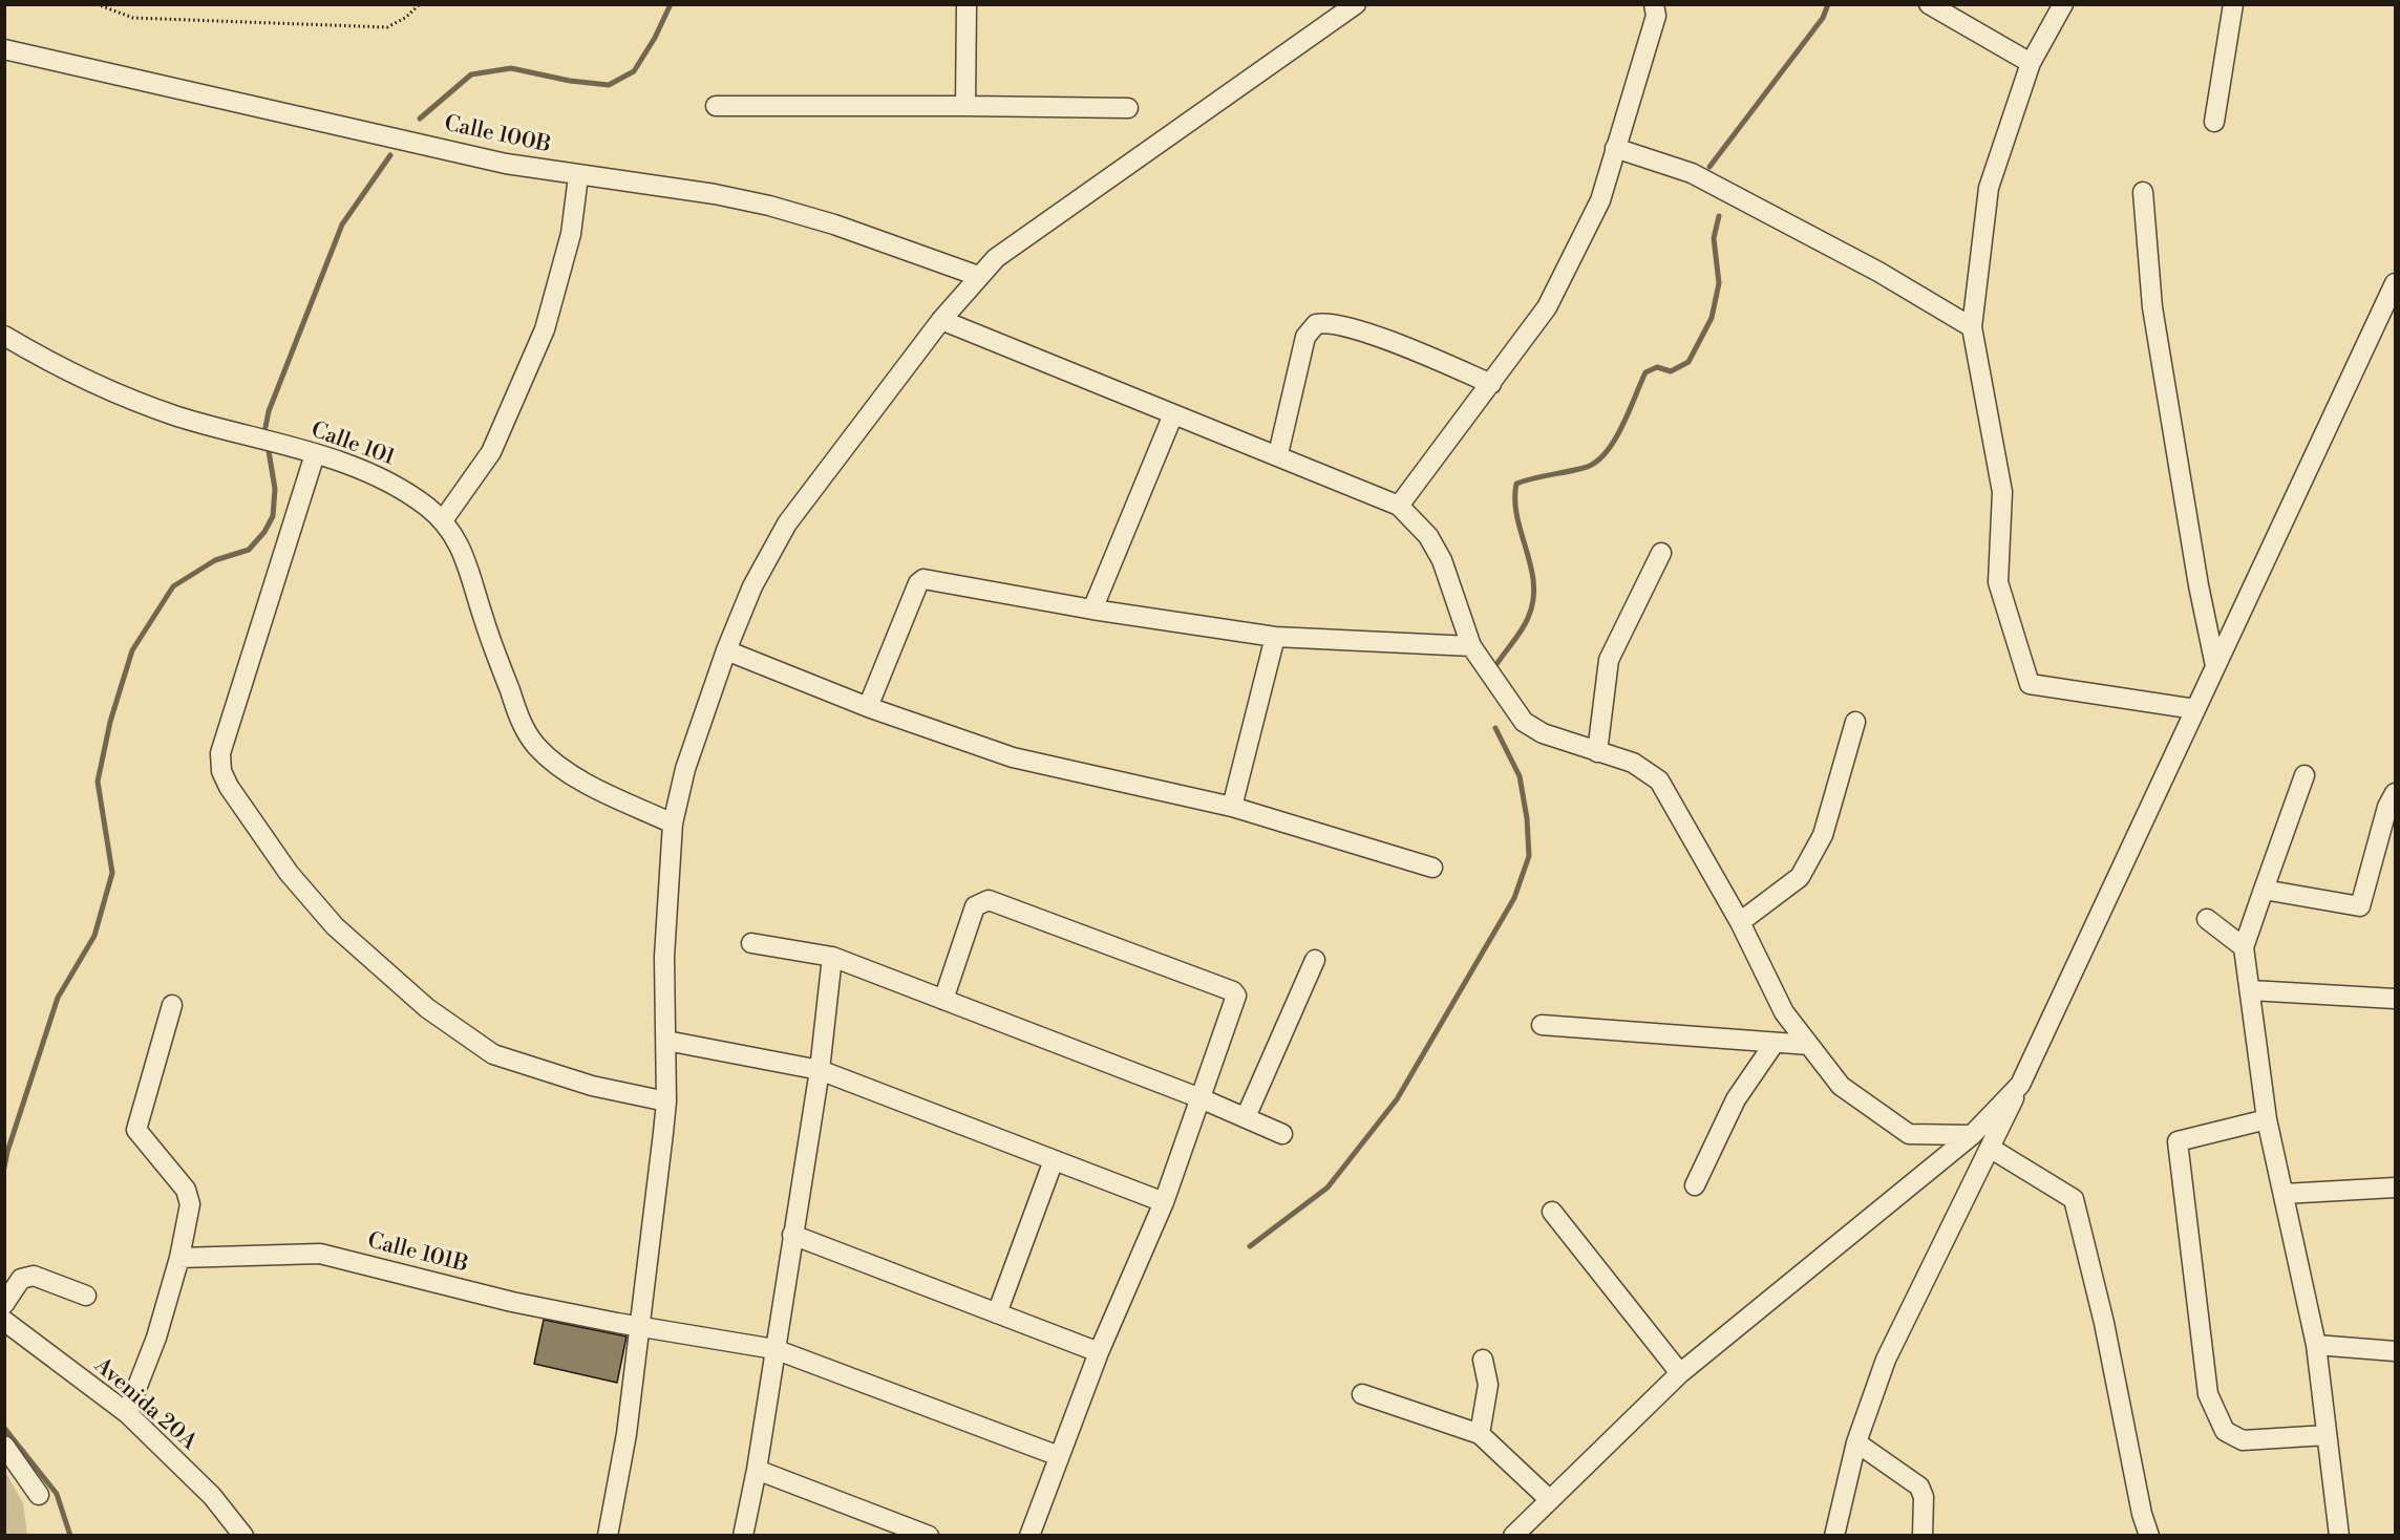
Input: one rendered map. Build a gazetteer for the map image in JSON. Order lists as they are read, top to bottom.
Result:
{
  "streets": {
    "street": [
      "Calle 100B",
      "Calle 101",
      "Calle 101B",
      "Avenida 20A"
    ]
  }
}
